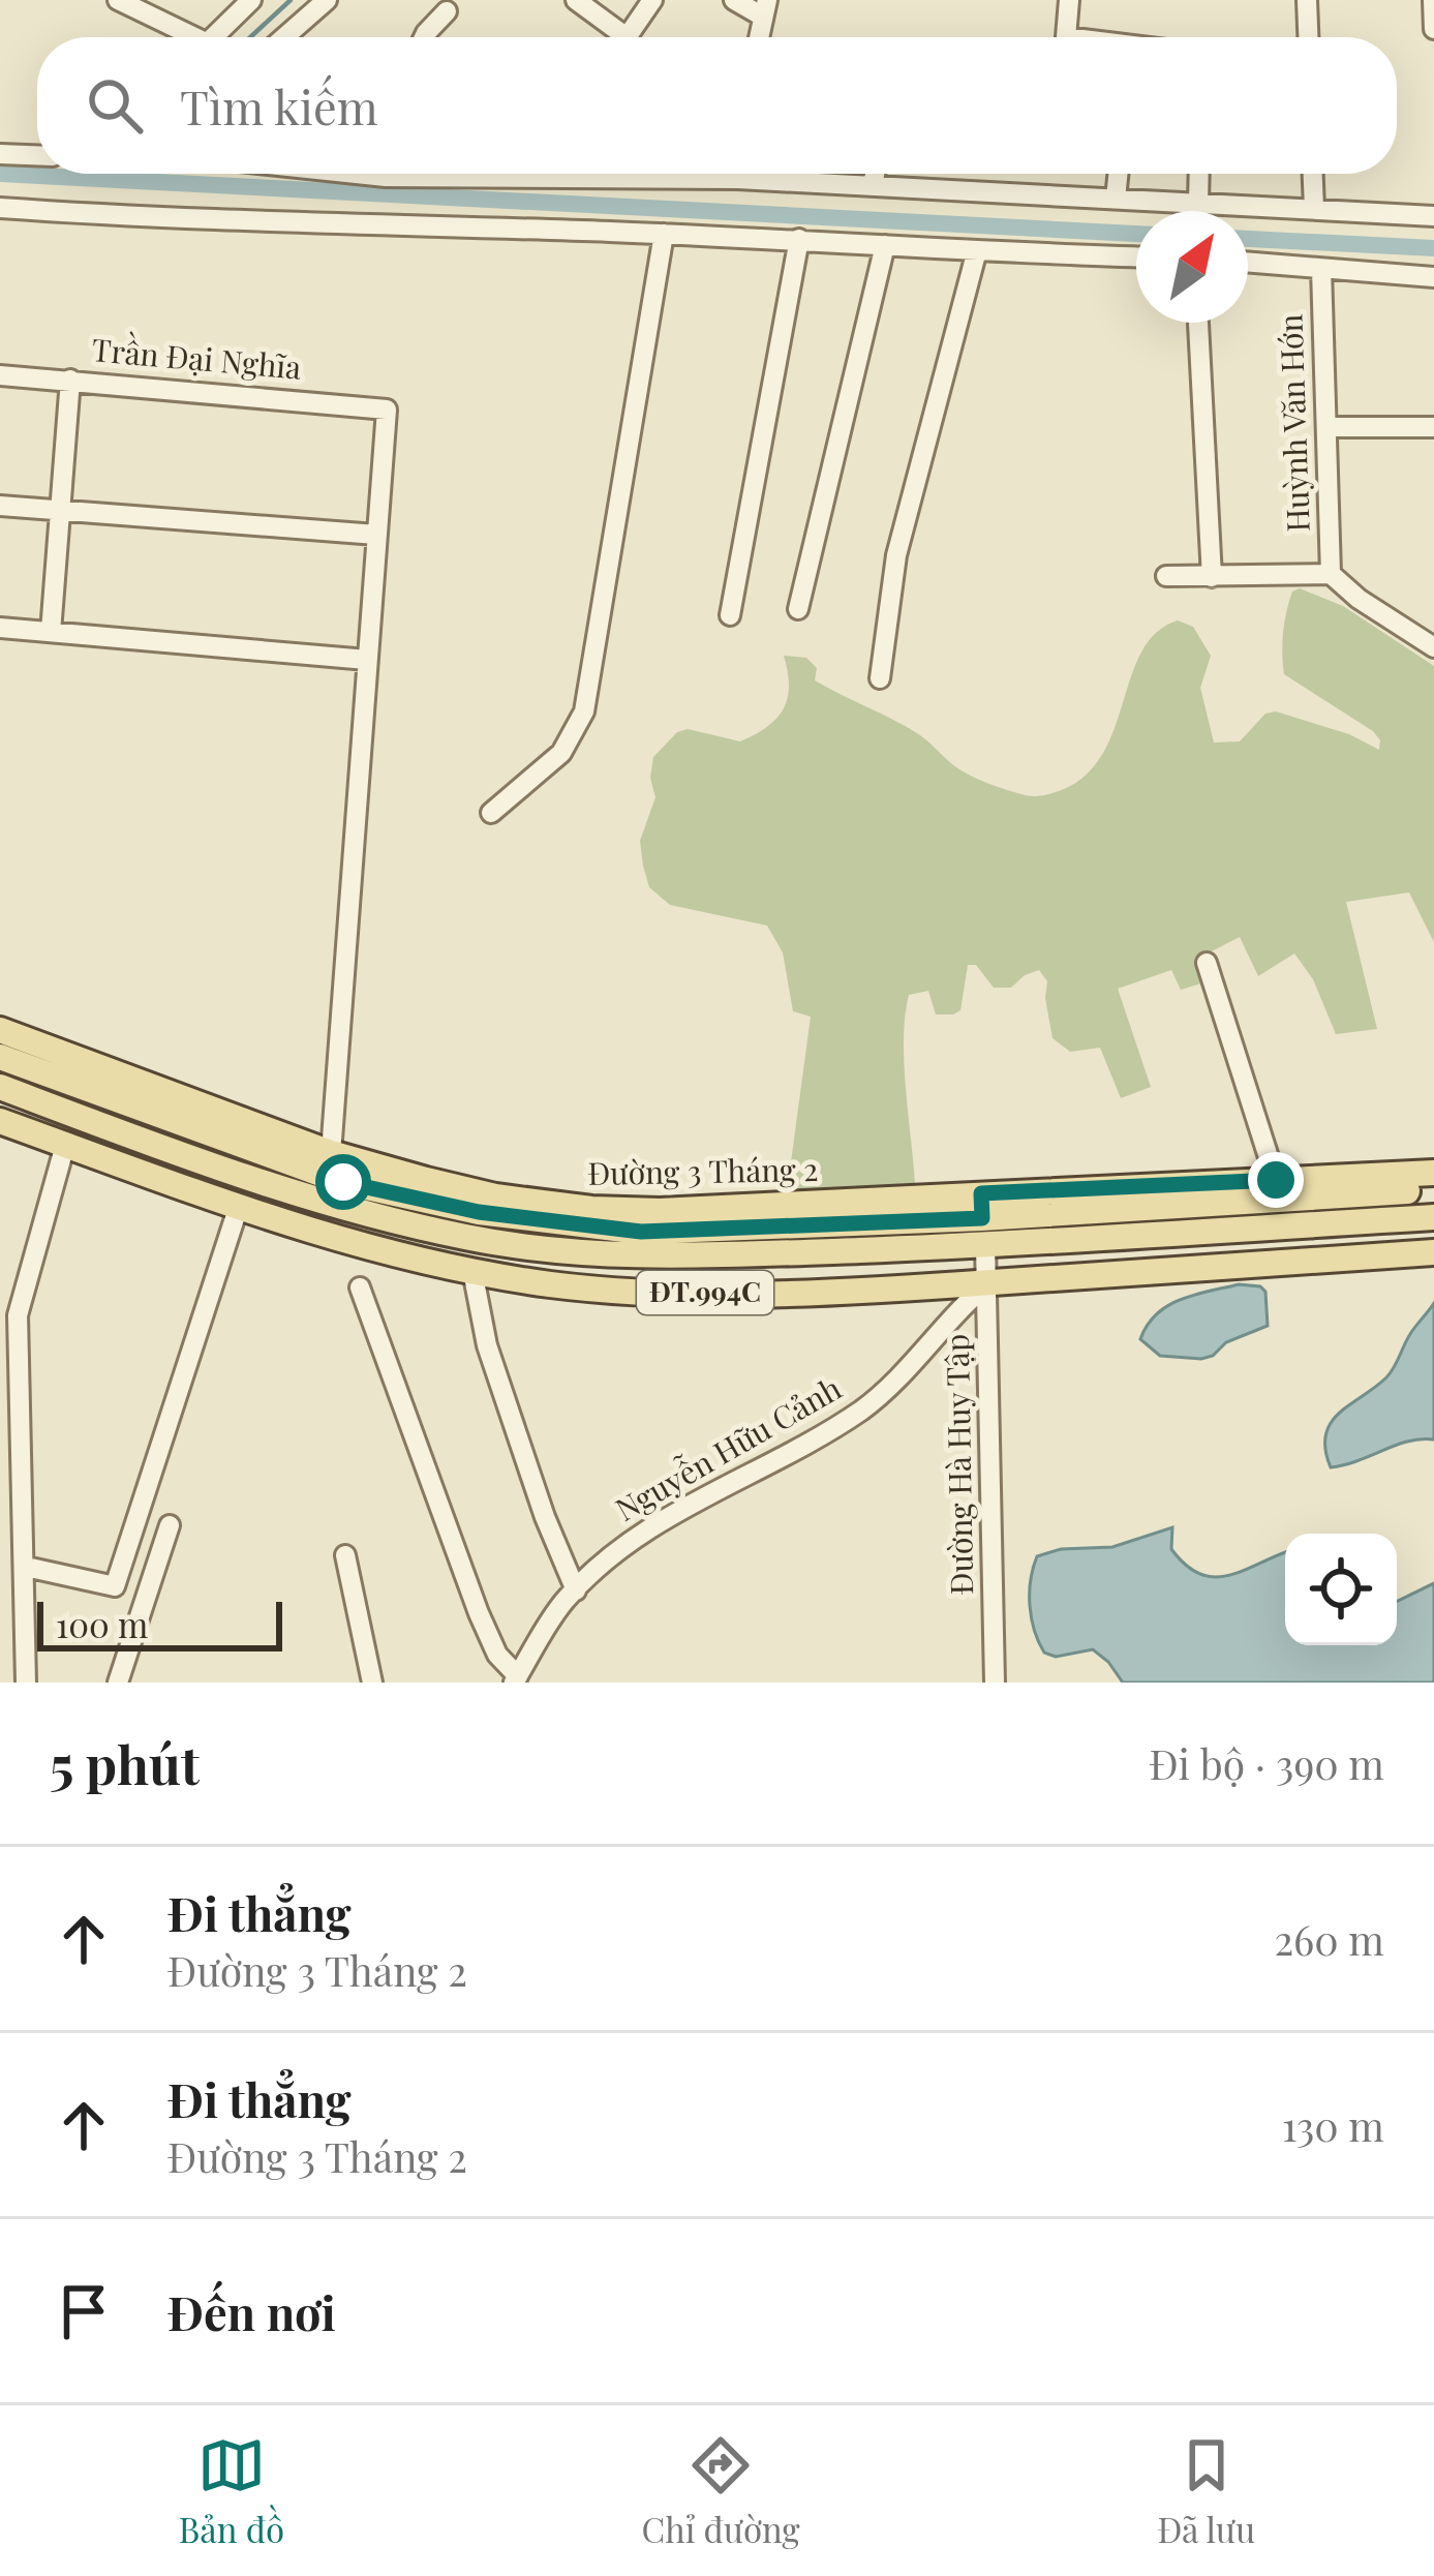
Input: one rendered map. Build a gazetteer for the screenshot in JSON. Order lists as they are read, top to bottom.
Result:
{
  "streets": {
    "main road": ["Đường 3 Tháng 2", "ĐT.994C"],
    "street": [
      "Trần Đại Nghĩa",
      "Huỳnh Văn Hớn",
      "Nguyễn Hữu Cảnh",
      "Đường Hà Huy Tập"
    ]
  },
  "crossings": [
    ["Đường 3 Tháng 2", "Đường Hà Huy Tập"],
    ["ĐT.994C", "Nguyễn Hữu Cảnh"],
    ["ĐT.994C", "Đường Hà Huy Tập"],
    ["Nguyễn Hữu Cảnh", "Đường Hà Huy Tập"]
  ],
  "scale_bar": "100 m",
  "north": "top right",
  "page": {
    "search": "Tìm kiếm",
    "scale": "100 m",
    "heading": ["5 phút", "Đi bộ · 390 m"],
    "list": [
      ["Đi thẳng", "Đường 3 Tháng 2", "260 m"],
      ["Đi thẳng", "Đường 3 Tháng 2", "130 m"],
      "Đến nơi"
    ],
    "nav": ["Bản đồ", "Chỉ đường", "Đã lưu"]
  }
}
